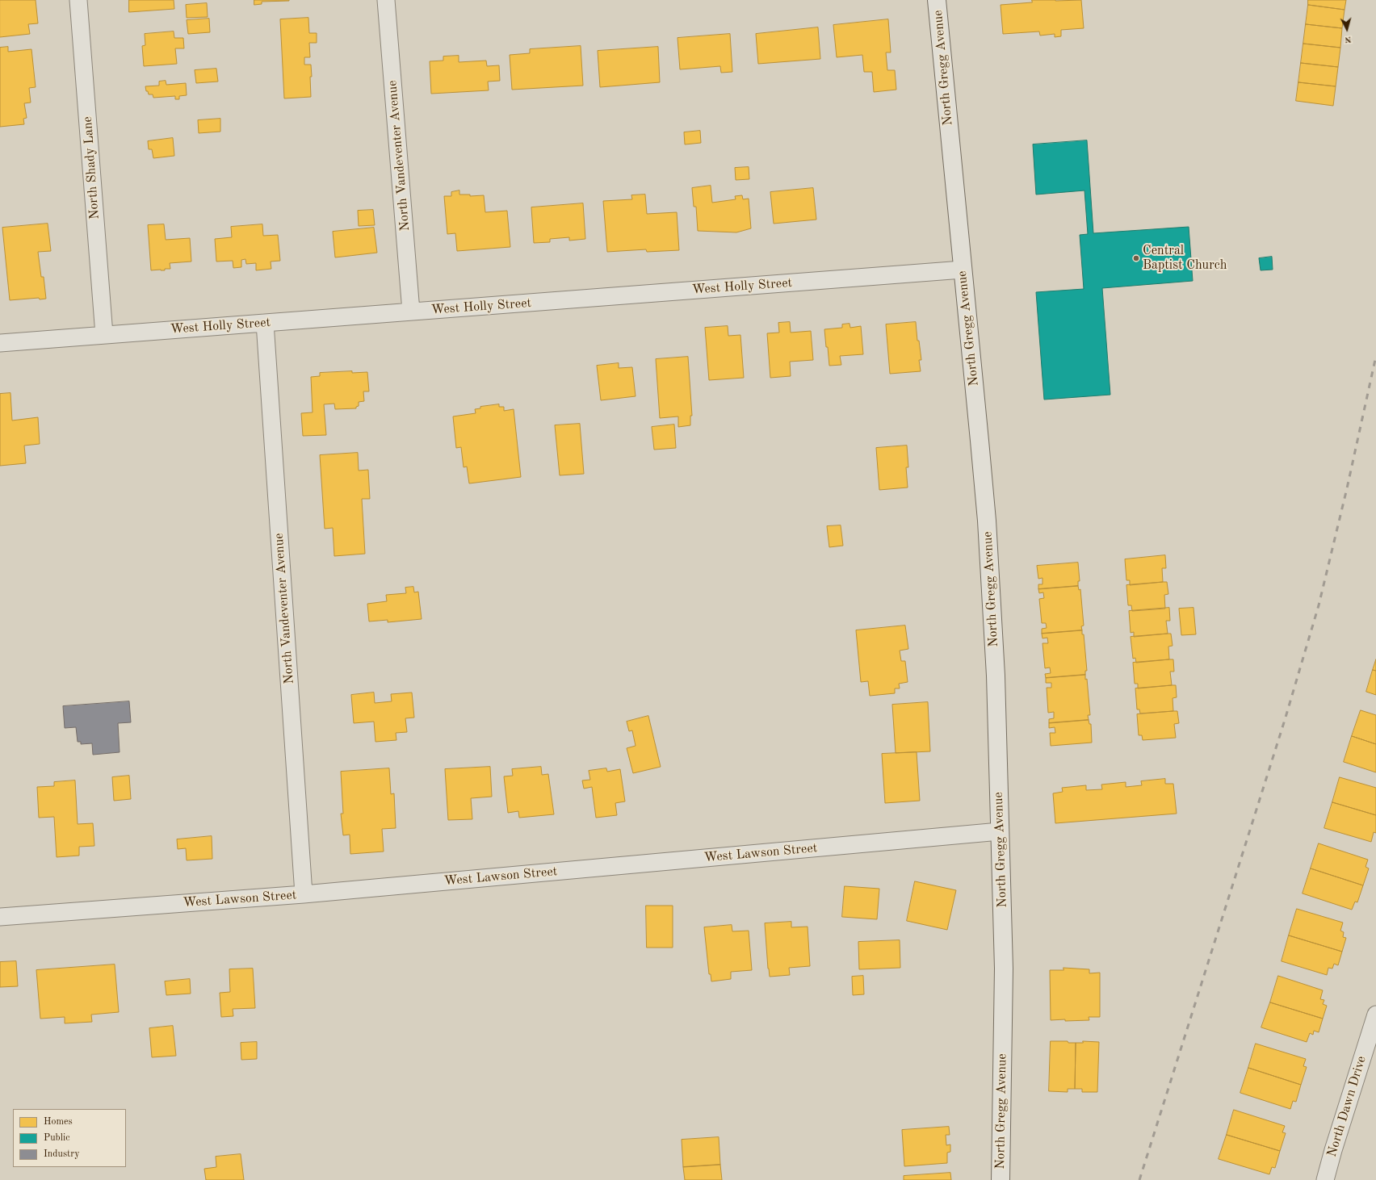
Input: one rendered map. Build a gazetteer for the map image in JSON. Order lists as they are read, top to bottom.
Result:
{
  "streets": {
    "main road": ["North Gregg Avenue"],
    "street": [
      "North Vandeventer Avenue",
      "North Shady Lane",
      "West Holly Street",
      "West Lawson Street",
      "North Dawn Drive"
    ]
  },
  "crossings": [
    ["North Gregg Avenue", "West Holly Street"],
    ["North Gregg Avenue", "West Lawson Street"],
    ["North Vandeventer Avenue", "West Holly Street"],
    ["North Vandeventer Avenue", "West Lawson Street"],
    ["North Shady Lane", "West Holly Street"]
  ],
  "places": ["Central Baptist Church"],
  "legend": ["Homes", "Public", "Industry"],
  "north": "bottom"
}
